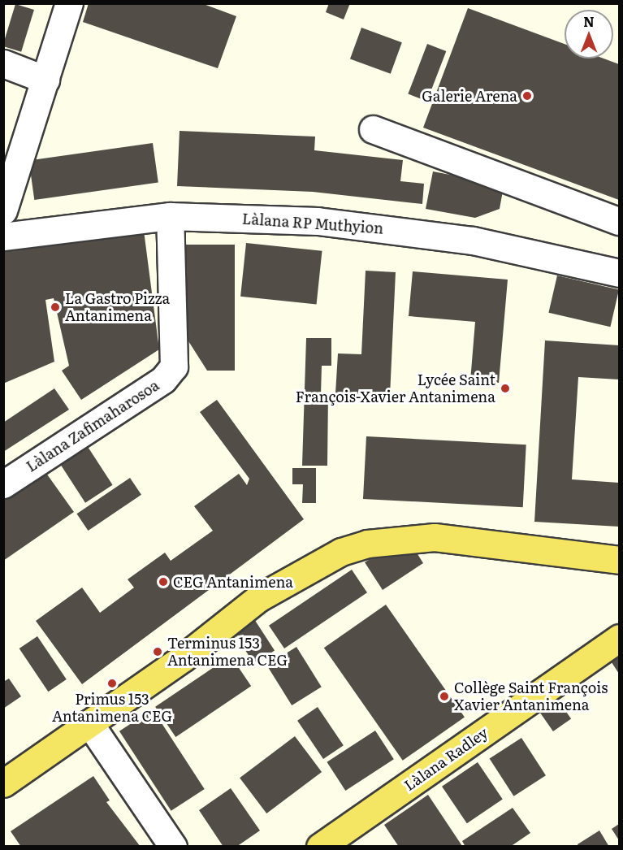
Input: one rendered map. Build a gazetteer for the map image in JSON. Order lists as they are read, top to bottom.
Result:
{
  "streets": {
    "main road": ["Làlana Radley"],
    "street": ["Làlana RP Muthyion", "Làlana Zafimaharosoa"]
  },
  "crossings": [
    ["Làlana RP Muthyion", "Làlana Zafimaharosoa"]
  ],
  "places": [
    "Galerie Arena",
    "La Gastro Pizza Antanimena",
    "Lycée Saint François-Xavier Antanimena",
    "CEG Antanimena",
    "Terminus 153 Antanimena CEG",
    "Primus 153 Antanimena CEG",
    "Collège Saint François Xavier Antanimena"
  ],
  "north": "top"
}
